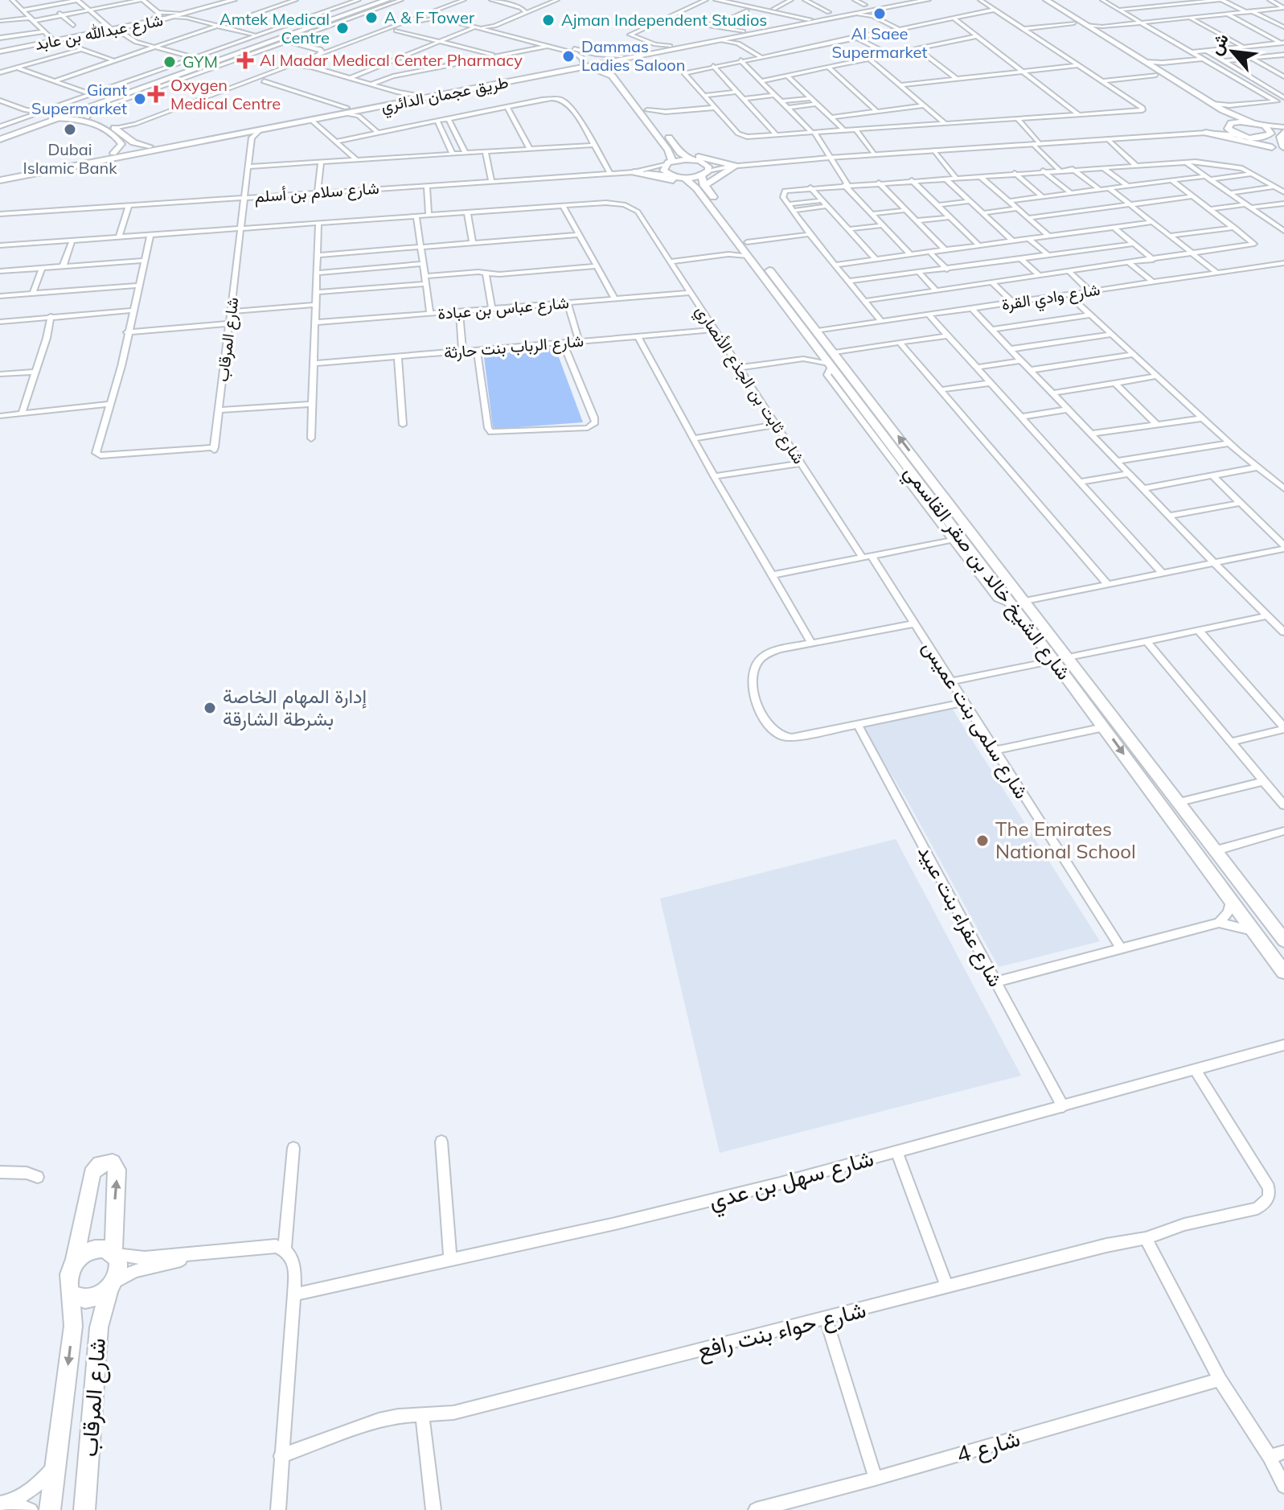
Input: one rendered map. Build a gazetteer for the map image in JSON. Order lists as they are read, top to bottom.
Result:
{
  "streets": {
    "main road": [
      "شارع عبدالله بن عابد",
      "طريق عجمان الدائري",
      "شارع المرقاب",
      "شارع الشيخ خالد بن صقر القاسمي"
    ],
    "street": [
      "شارع سلام بن أسلم",
      "شارع وادي القرة",
      "شارع عباس بن عبادة",
      "شارع الرباب بنت حارثة",
      "شارع ثابت بن الجذع الأنصاري",
      "شارع سلمى بنت عميس",
      "شارع عفراء بنت عبيد",
      "شارع سهل بن عدي",
      "شارع حواء بنت رافع",
      "شارع 4"
    ]
  },
  "crossings": [
    ["شارع سلام بن أسلم", "شارع المرقاب"],
    ["شارع سلام بن أسلم", "شارع الشيخ خالد بن صقر القاسمي"],
    ["شارع وادي القرة", "شارع الشيخ خالد بن صقر القاسمي"],
    ["شارع عباس بن عبادة", "شارع ثابت بن الجذع الأنصاري"],
    ["شارع الرباب بنت حارثة", "شارع ثابت بن الجذع الأنصاري"],
    ["شارع ثابت بن الجذع الأنصاري", "شارع سلمى بنت عميس"],
    ["شارع عفراء بنت عبيد", "شارع سهل بن عدي"],
    ["شارع سهل بن عدي", "شارع حواء بنت رافع"]
  ],
  "places": {
    "other": [
      "Al Saee Supermarket",
      "A & F Tower",
      "Ajman Independent Studios",
      "Amtek Medical Centre",
      "Dammas Ladies Saloon",
      "GYM",
      "Giant Supermarket",
      "Dubai Islamic Bank",
      "إدارة المهام الخاصة بشرطة الشارقة",
      "The Emirates National School"
    ],
    "health": ["Al Madar Medical Center Pharmacy", "Oxygen Medical Centre"]
  },
  "north": "top left"
}
